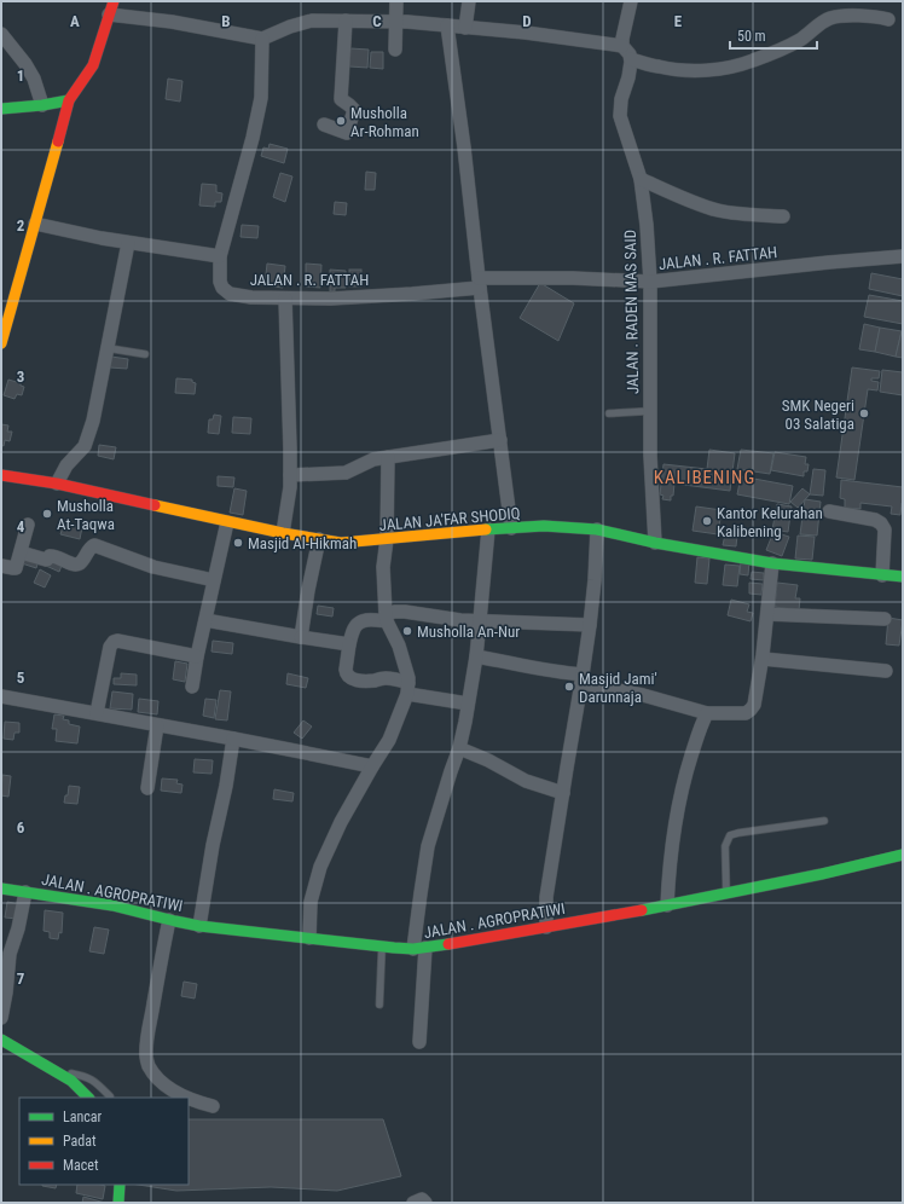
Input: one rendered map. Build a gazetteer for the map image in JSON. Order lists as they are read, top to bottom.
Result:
{
  "streets": {
    "street": [
      "JALAN . R. FATTAH",
      "JALAN . RADEN MAS SAID",
      "JALAN JA'FAR SHODIQ",
      "JALAN . AGROPRATIWI"
    ]
  },
  "crossings": [
    ["JALAN . R. FATTAH", "JALAN . RADEN MAS SAID"],
    ["JALAN . RADEN MAS SAID", "JALAN JA'FAR SHODIQ"]
  ],
  "districts": ["KALIBENING"],
  "places": [
    "Musholla Ar-Rohman",
    "SMK Negeri 03 Salatiga",
    "Musholla At-Taqwa",
    "Kantor Kelurahan Kalibening",
    "Masjid Al-Hikmah",
    "Musholla An-Nur",
    "Masjid Jami' Darunnaja"
  ],
  "legend": ["Lancar", "Padat", "Macet"],
  "scale_bar": "50 m",
  "grid": {
    "columns": [
      "A",
      "B",
      "C",
      "D",
      "E"
    ],
    "rows": [
      "1",
      "2",
      "3",
      "4",
      "5",
      "6",
      "7"
    ]
  }
}
